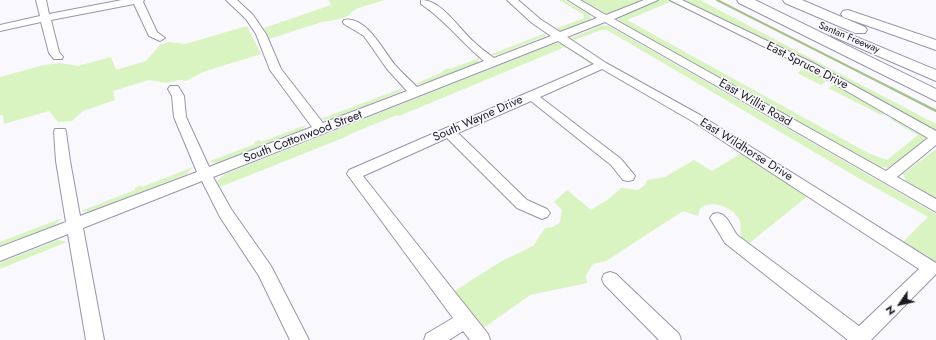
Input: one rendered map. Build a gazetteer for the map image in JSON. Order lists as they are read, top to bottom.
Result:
{
  "streets": {
    "highway": ["Santan Freeway"],
    "street": [
      "East Spruce Drive",
      "East Willis Road",
      "South Wayne Drive",
      "South Cottonwood Street",
      "East Wildhorse Drive"
    ]
  },
  "crossings": [
    ["East Willis Road", "South Cottonwood Street"],
    ["South Wayne Drive", "East Wildhorse Drive"],
    ["South Cottonwood Street", "East Wildhorse Drive"]
  ],
  "north": "bottom left"
}
